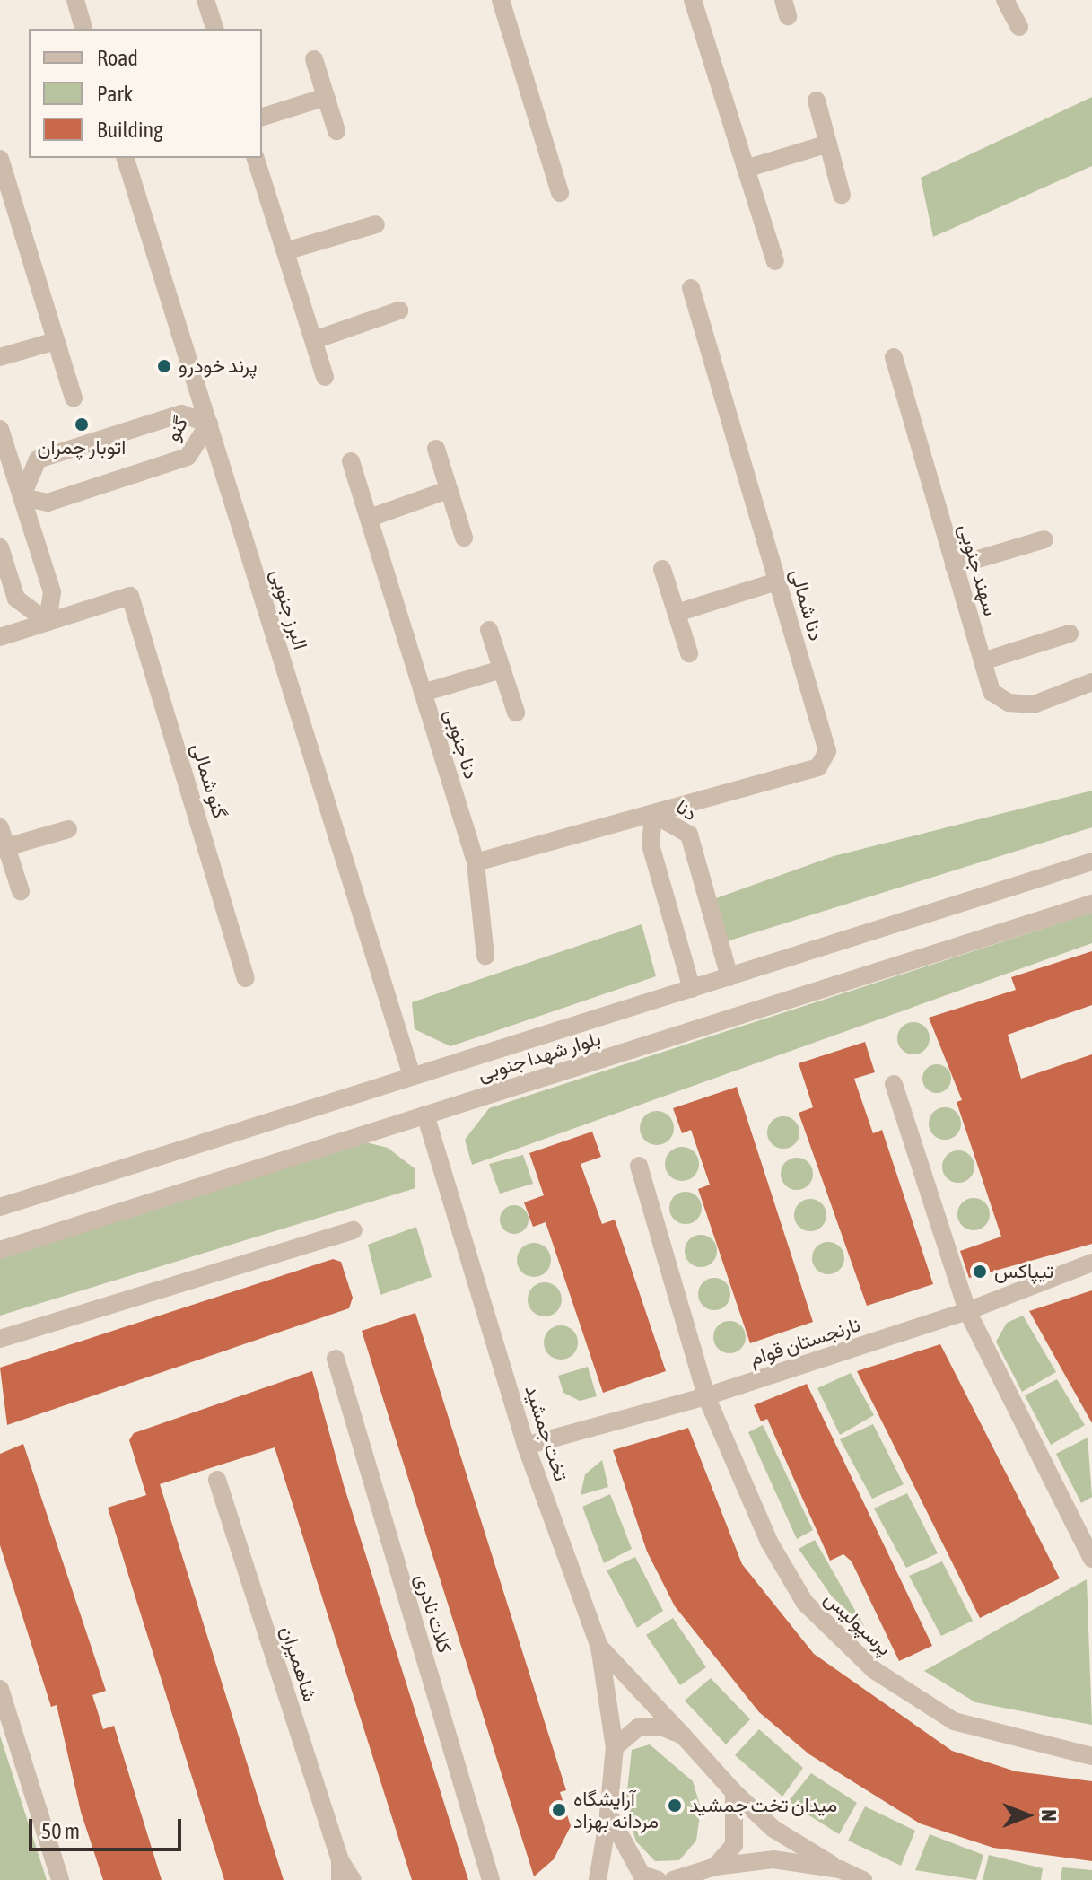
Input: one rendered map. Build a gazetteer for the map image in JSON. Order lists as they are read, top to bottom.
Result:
{
  "streets": {
    "street": [
      "گنو",
      "سهند جنوبی",
      "دنا شمالی",
      "البرز جنوبی",
      "دنا جنوبی",
      "گنو شمالی",
      "دنا",
      "بلوار شهدا جنوبی",
      "نارنجستان قوام",
      "تخت جمشید",
      "کلات نادری",
      "پرسپولیس",
      "شاهمیران"
    ]
  },
  "crossings": [
    ["گنو", "البرز جنوبی"],
    ["دنا شمالی", "دنا"],
    ["البرز جنوبی", "بلوار شهدا جنوبی"],
    ["دنا", "بلوار شهدا جنوبی"],
    ["بلوار شهدا جنوبی", "تخت جمشید"],
    ["نارنجستان قوام", "تخت جمشید"],
    ["نارنجستان قوام", "پرسپولیس"]
  ],
  "places": [
    "پرند خودرو",
    "اتوبار چمران",
    "تیپاکس",
    "میدان تخت جمشید",
    "آرایشگاه مردانه بهزاد"
  ],
  "legend": ["Road", "Park", "Building"],
  "scale_bar": "50 m",
  "north": "right"
}
